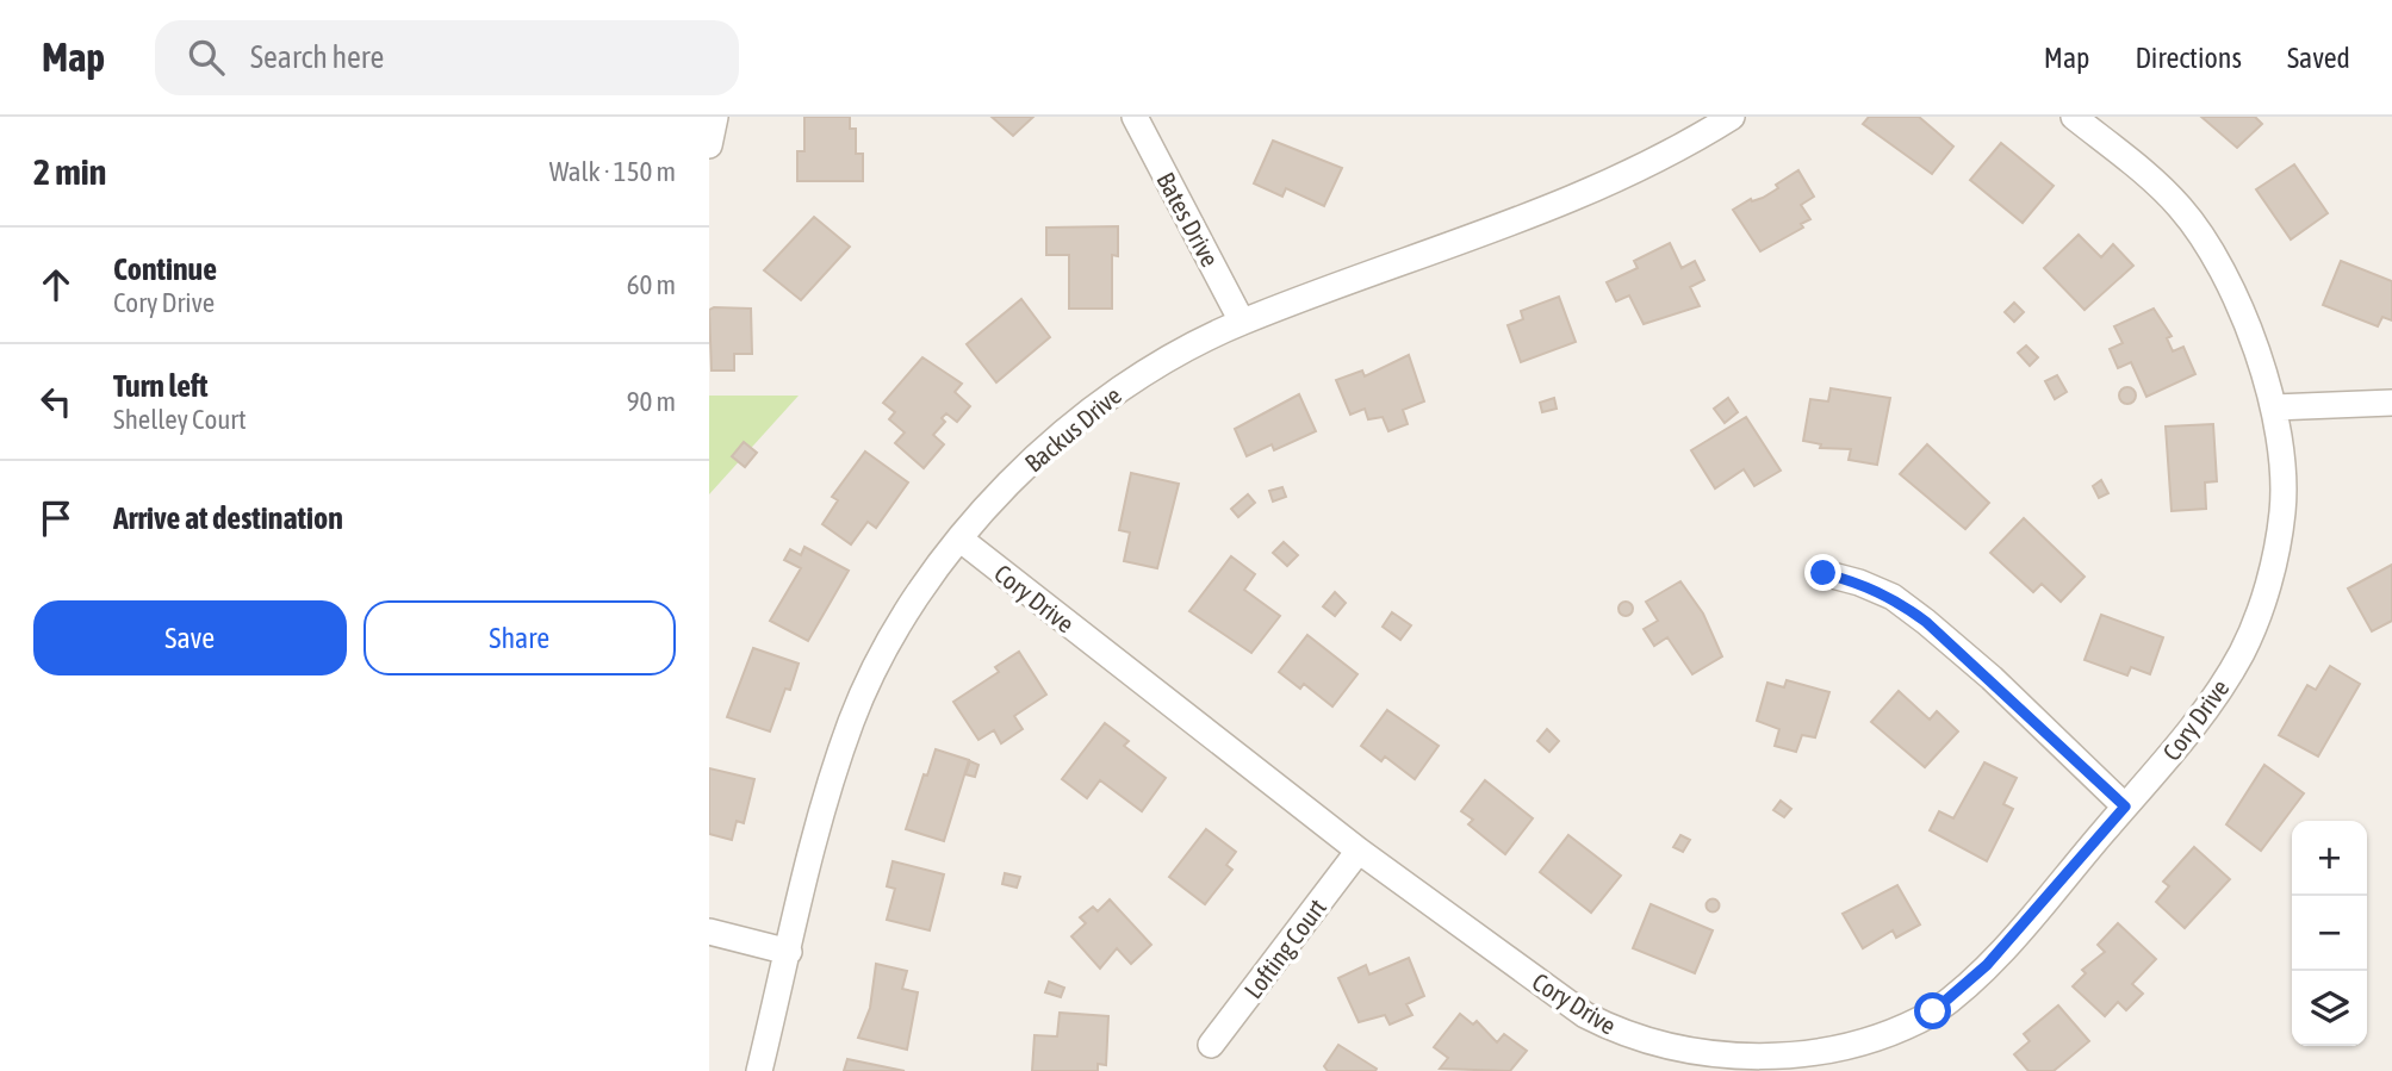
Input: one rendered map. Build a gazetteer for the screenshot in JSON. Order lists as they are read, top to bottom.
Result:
{
  "streets": {
    "street": [
      "Bates Drive",
      "Backus Drive",
      "Cory Drive",
      "Lofting Court"
    ]
  },
  "crossings": [
    ["Bates Drive", "Backus Drive"],
    ["Backus Drive", "Cory Drive"],
    ["Cory Drive", "Lofting Court"]
  ],
  "page": {
    "header": "Map",
    "search": "Search here",
    "nav": ["Map", "Directions", "Saved"],
    "heading": ["2 min", "Walk · 150 m"],
    "list": [
      ["Continue", "Cory Drive", "60 m"],
      ["Turn left", "Shelley Court", "90 m"],
      "Arrive at destination"
    ],
    "buttons": ["Save", "Share"],
    "map_buttons": ["+", "−"]
  }
}
